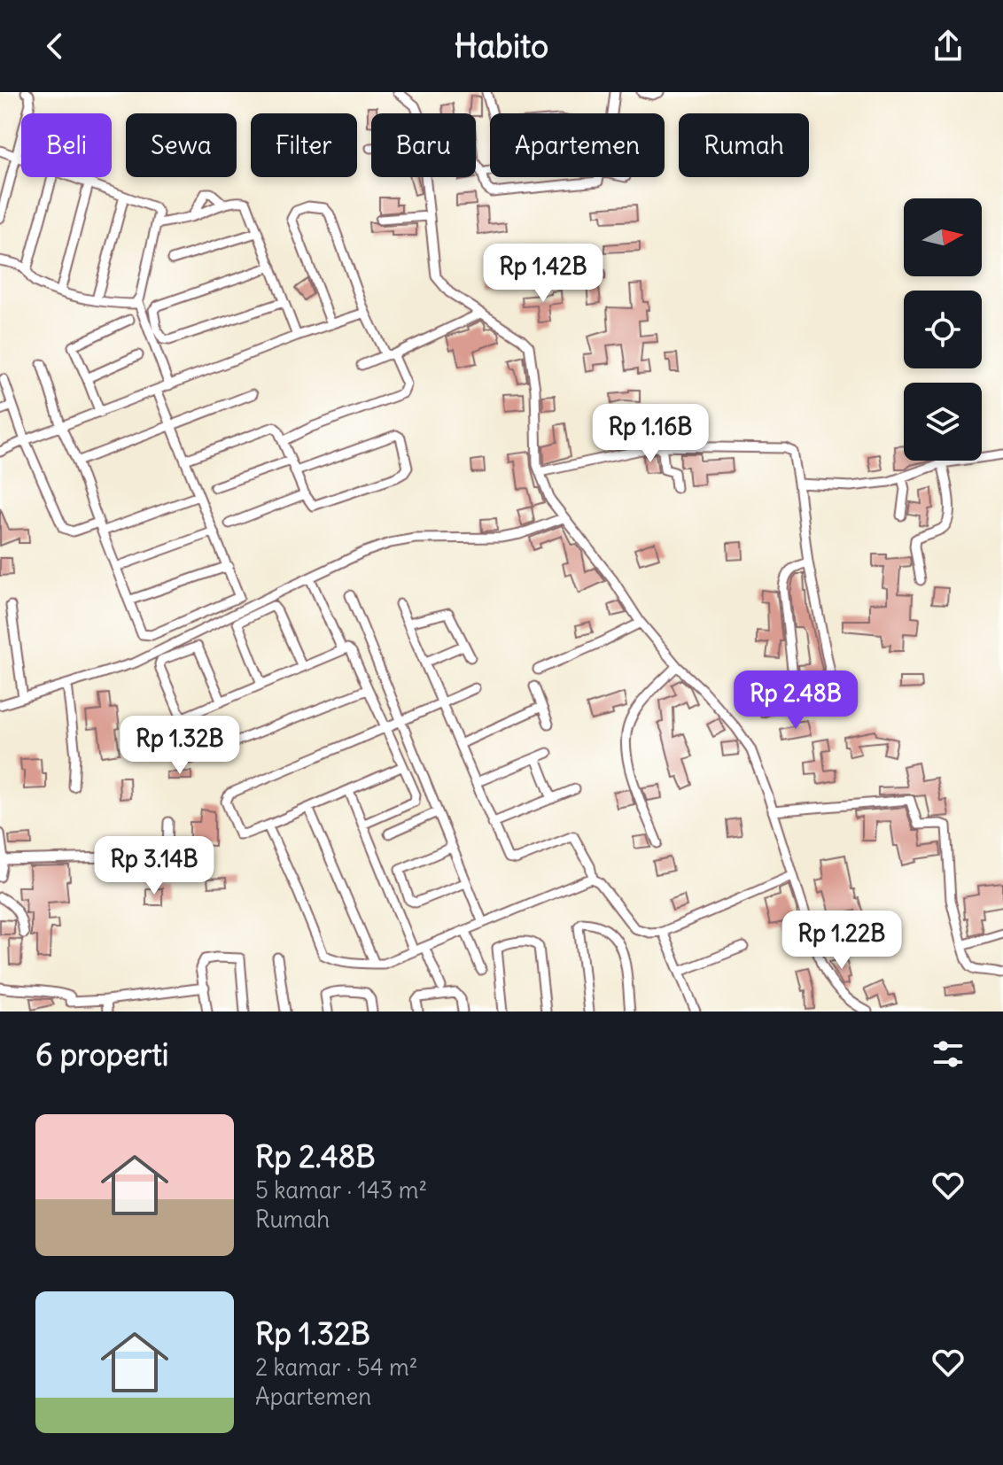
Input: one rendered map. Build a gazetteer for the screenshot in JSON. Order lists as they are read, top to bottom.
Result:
{
  "north": "right",
  "page": {
    "header": "Habito",
    "chip": [
      "Beli",
      "Sewa",
      "Filter",
      "Baru",
      "Apartemen",
      "Rumah"
    ],
    "price": [
      "Rp 1.42B",
      "Rp 1.16B",
      "Rp 2.48B",
      "Rp 1.32B",
      "Rp 3.14B",
      "Rp 1.22B"
    ],
    "heading": "6 properti",
    "list": [
      {
        "name": "Rp 2.48B",
        "note": "5 kamar · 143 m² · Rumah"
      },
      {
        "name": "Rp 1.32B",
        "note": "2 kamar · 54 m² · Apartemen"
      }
    ]
  }
}
